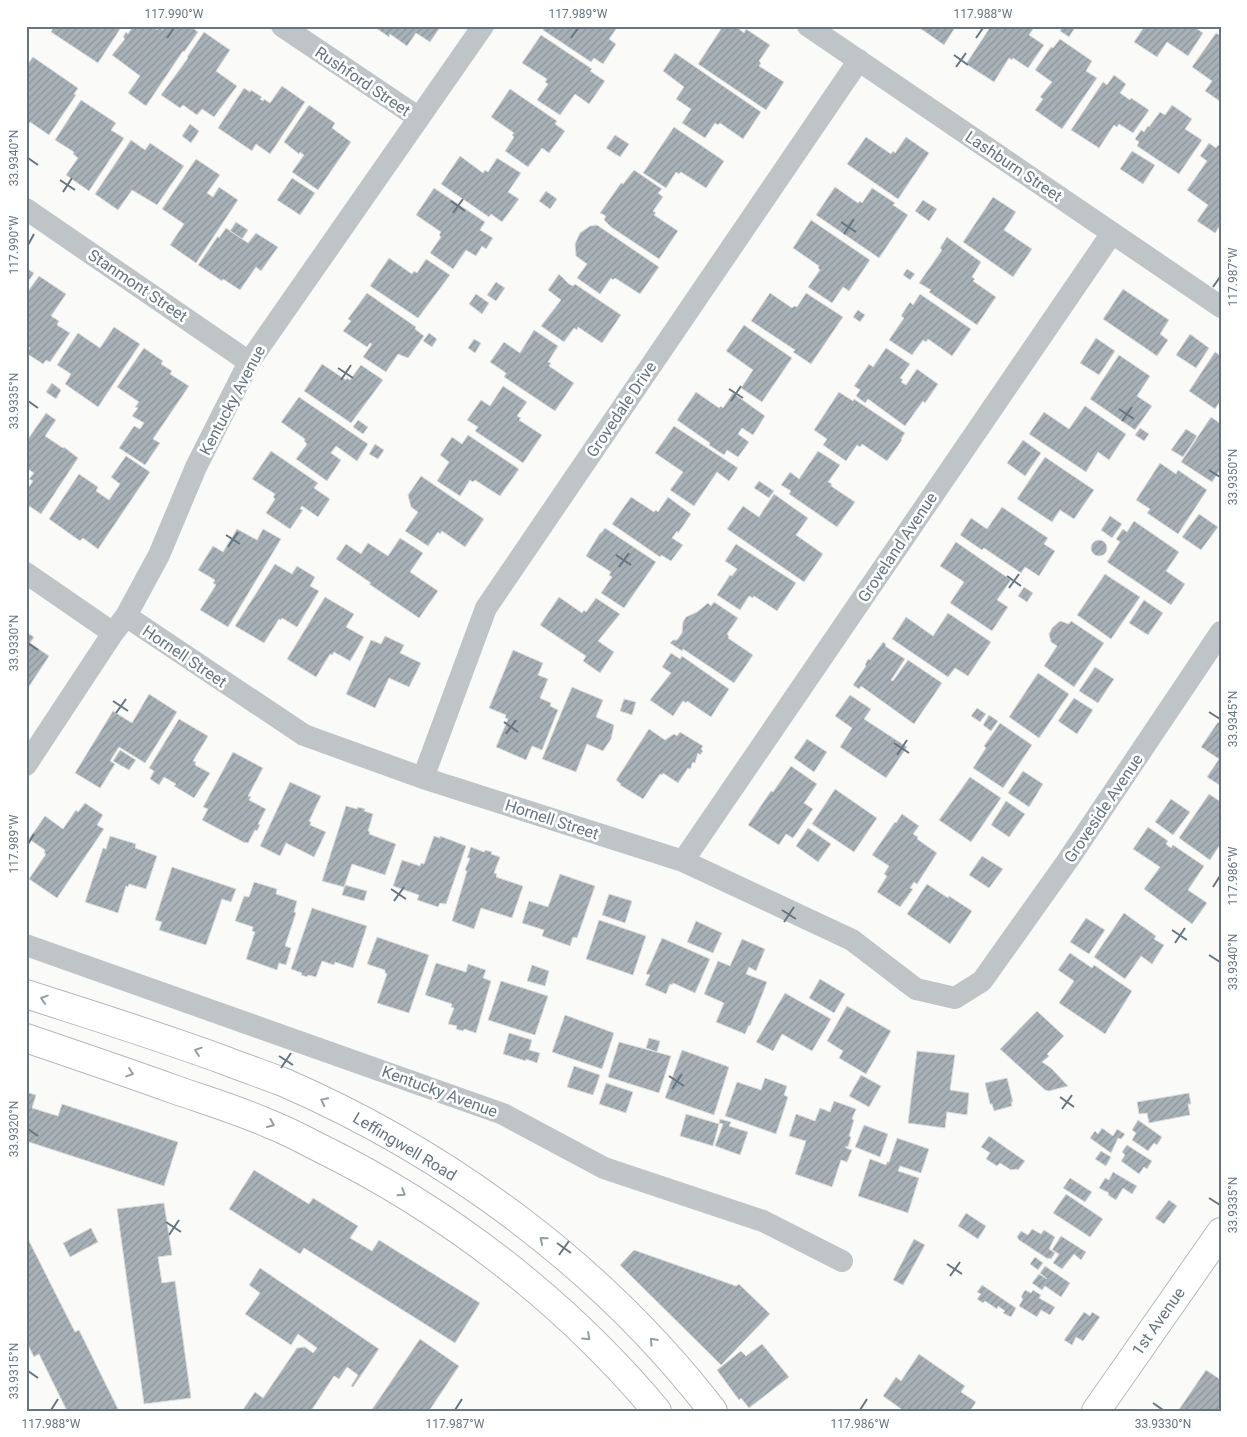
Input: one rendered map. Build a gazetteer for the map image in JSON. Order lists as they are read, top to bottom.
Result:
{
  "streets": {
    "main road": ["Leffingwell Road", "1st Avenue"],
    "street": [
      "Rushford Street",
      "Lashburn Street",
      "Stanmont Street",
      "Kentucky Avenue",
      "Grovedale Drive",
      "Groveland Avenue",
      "Hornell Street",
      "Groveside Avenue"
    ]
  },
  "crossings": [
    ["Rushford Street", "Kentucky Avenue"],
    ["Lashburn Street", "Grovedale Drive"],
    ["Lashburn Street", "Groveland Avenue"],
    ["Stanmont Street", "Kentucky Avenue"],
    ["Kentucky Avenue", "Hornell Street"],
    ["Grovedale Drive", "Hornell Street"],
    ["Groveland Avenue", "Hornell Street"],
    ["Hornell Street", "Groveside Avenue"]
  ],
  "coordinates": [
    "117.990°W",
    "117.989°W",
    "117.988°W",
    "33.9340°N",
    "117.987°W",
    "33.9335°N",
    "33.9350°N",
    "33.9330°N",
    "33.9345°N",
    "117.986°W",
    "33.9320°N",
    "33.9315°N"
  ]
}
